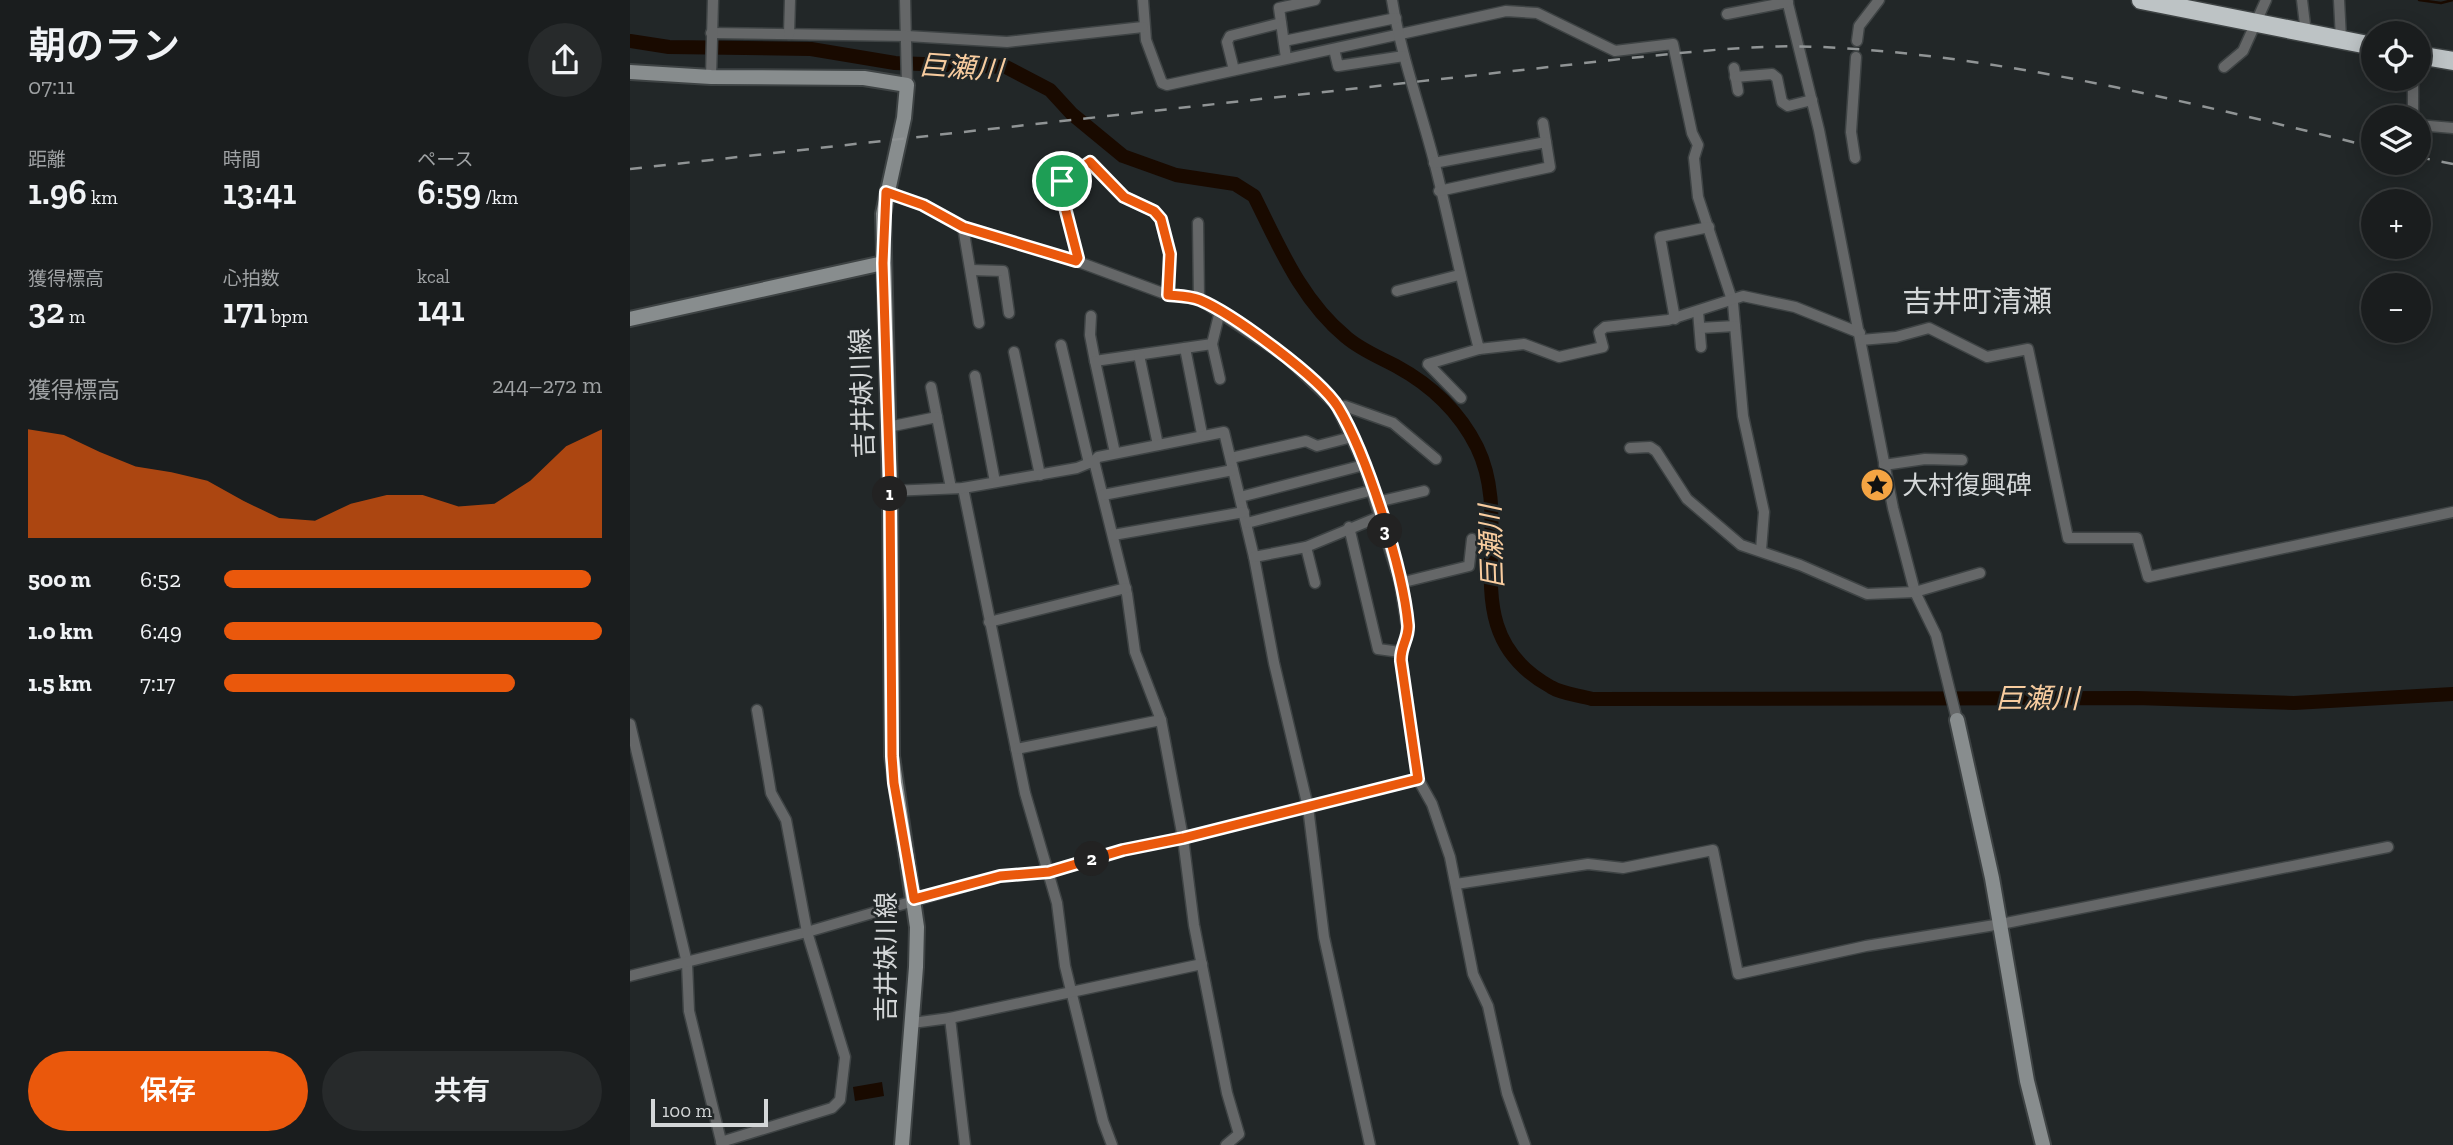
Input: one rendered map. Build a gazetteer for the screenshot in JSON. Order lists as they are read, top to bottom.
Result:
{
  "streets": {
    "main road": ["吉井妹川線"]
  },
  "districts": ["吉井町清瀬"],
  "water": ["巨瀬川"],
  "places": {
    "place": ["大村復興碑"]
  },
  "scale_bar": "100 m",
  "page": {
    "heading": ["朝のラン", "07:11"],
    "map_buttons": ["+", "−"],
    "stats": [
      ["距離", "1.96 km"],
      ["時間", "13:41"],
      ["ペース", "6:59 /km"],
      ["獲得標高", "32 m"],
      ["心拍数", "171 bpm"],
      ["kcal", "141"]
    ],
    "chart": ["獲得標高", "244–272 m"],
    "pins": ["1", "3", "2"],
    "list": [
      {
        "name": "500 m",
        "note": "6:52"
      },
      {
        "name": "1.0 km",
        "note": "6:49"
      },
      {
        "name": "1.5 km",
        "note": "7:17"
      }
    ],
    "buttons": ["保存", "共有"],
    "scale": "100 m"
  }
}
